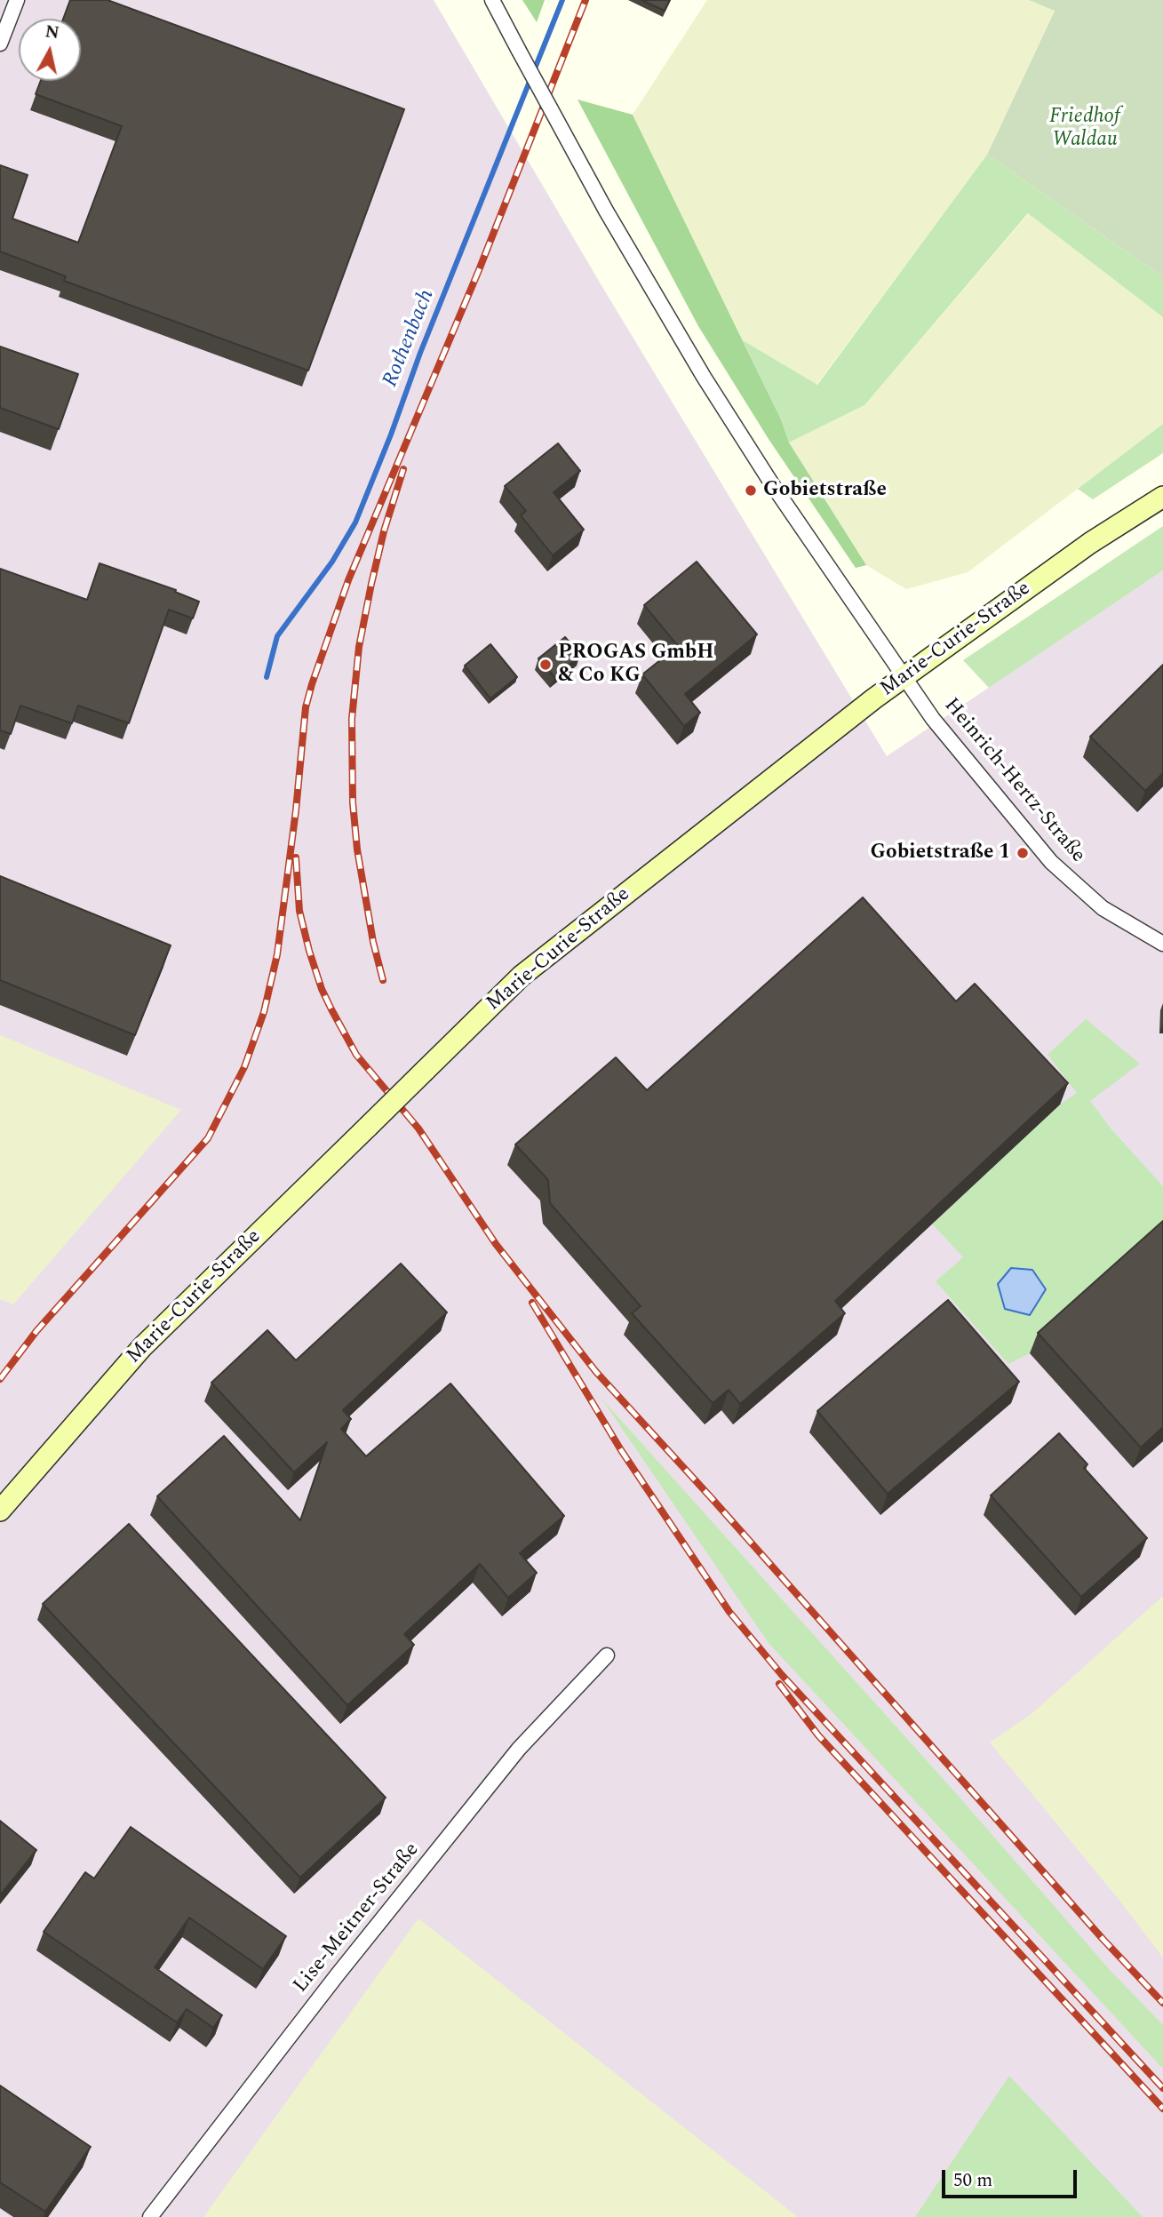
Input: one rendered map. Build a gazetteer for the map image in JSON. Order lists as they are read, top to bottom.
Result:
{
  "streets": {
    "main road": ["Marie-Curie-Straße"],
    "street": ["Heinrich-Hertz-Straße", "Lise-Meitner-Straße"]
  },
  "crossings": [
    ["Marie-Curie-Straße", "Heinrich-Hertz-Straße"]
  ],
  "water": ["Rothenbach"],
  "parks": ["Friedhof Waldau"],
  "places": ["Gobietstraße", "PROGAS GmbH & Co KG", "Gobietstraße 1"],
  "scale_bar": "50 m",
  "north": "top"
}
